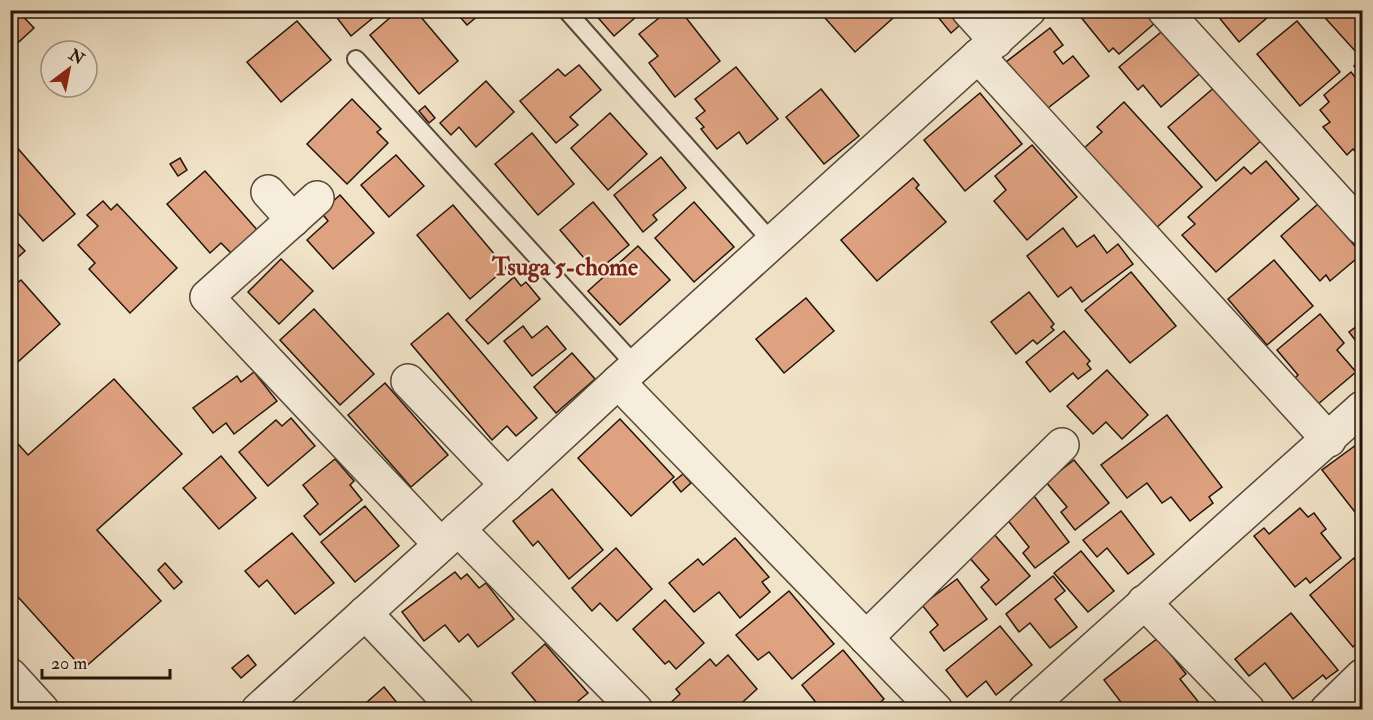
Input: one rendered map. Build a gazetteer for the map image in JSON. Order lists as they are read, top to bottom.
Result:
{
  "districts": ["Tsuga 5-chome"],
  "scale_bar": "20 m",
  "north": "top right"
}
